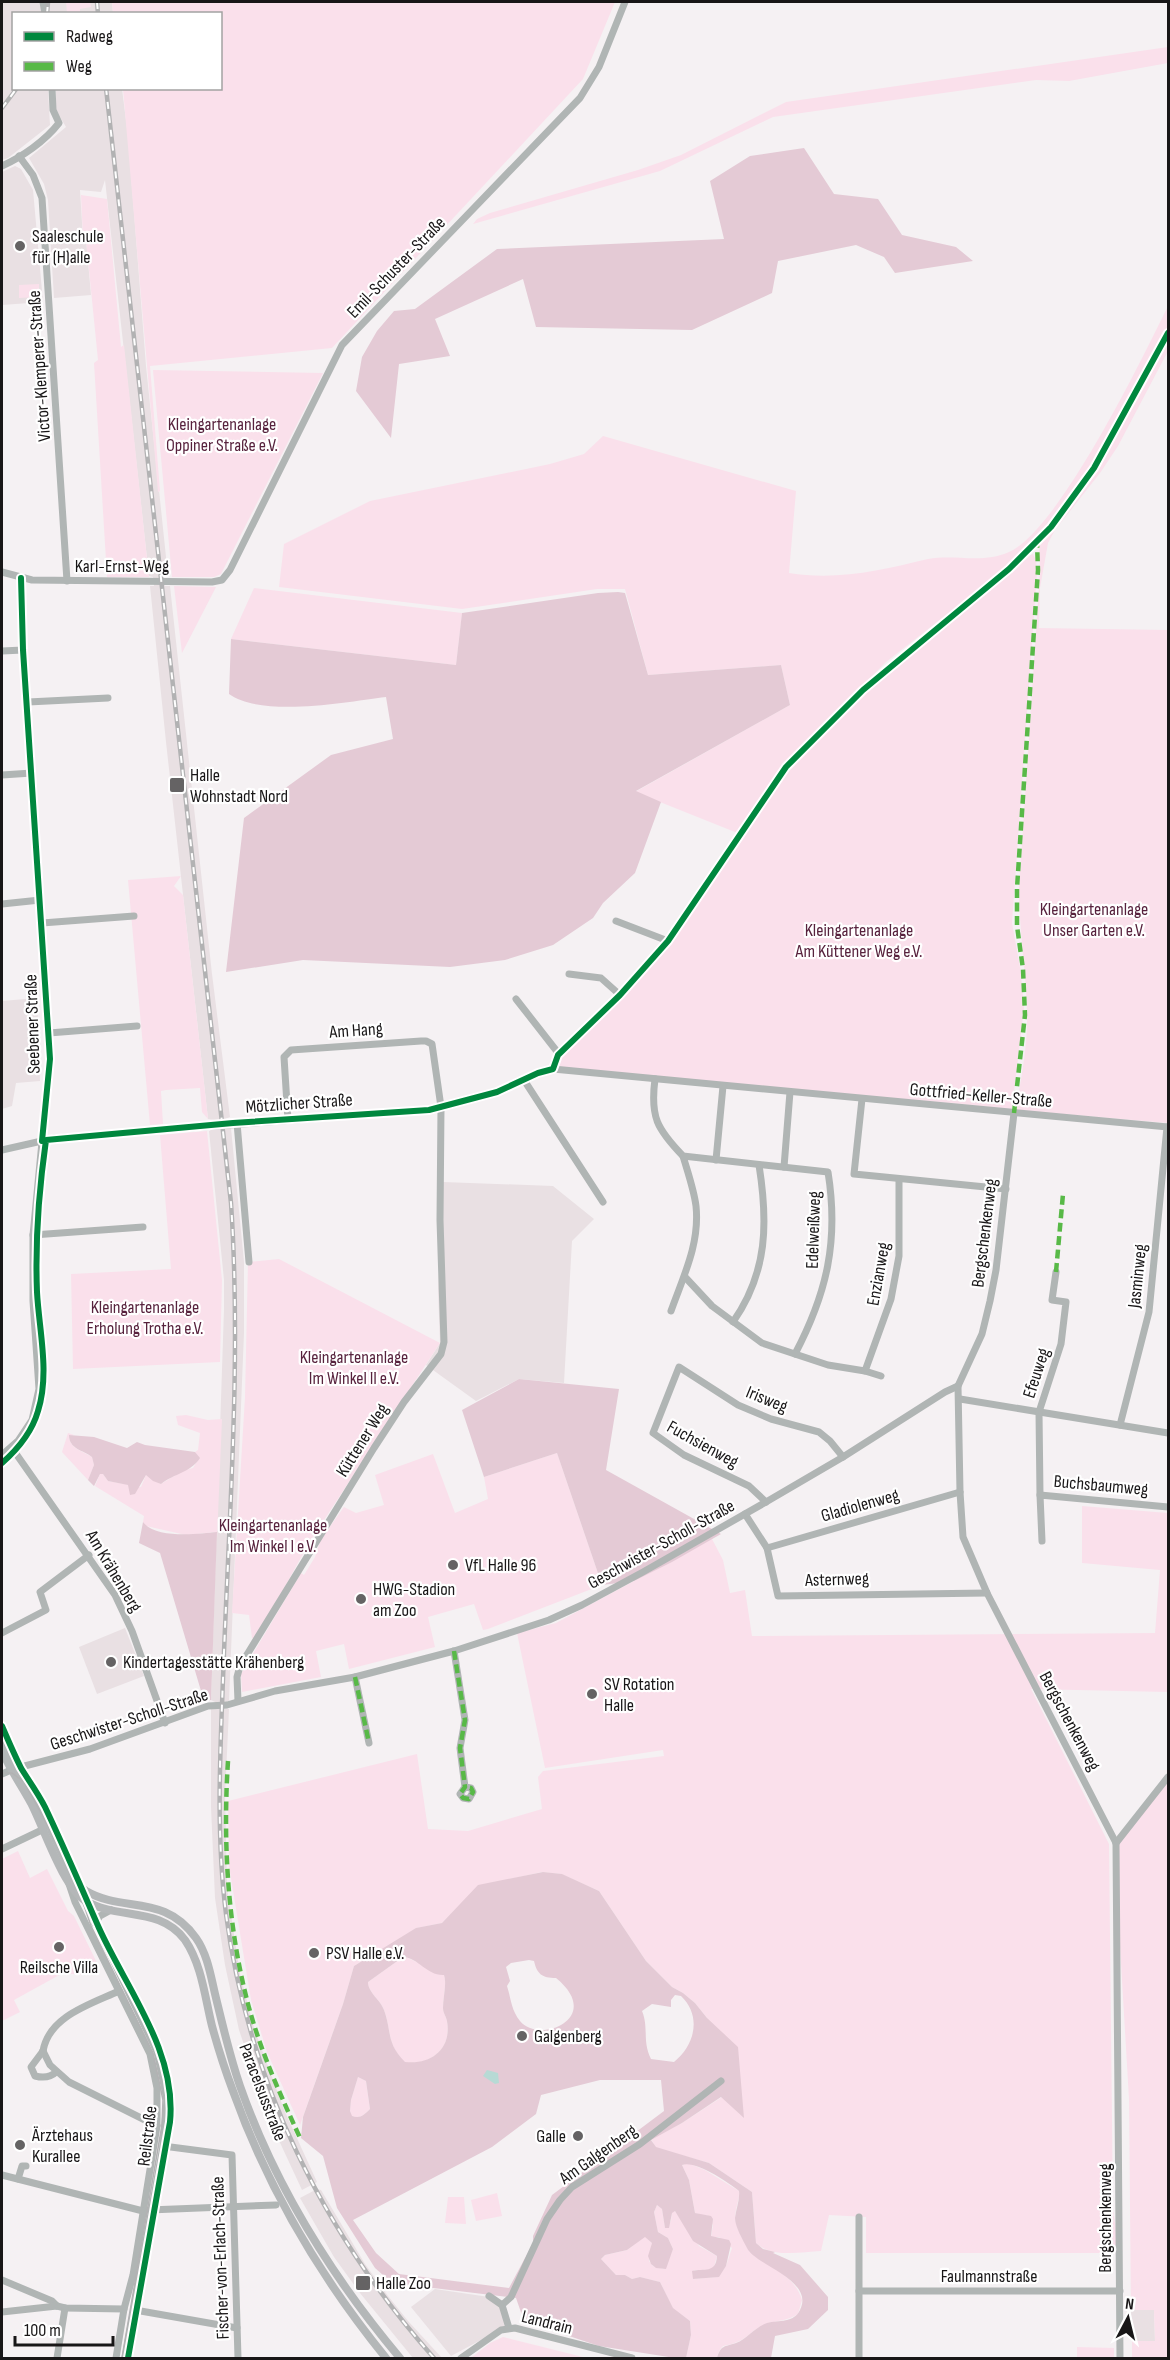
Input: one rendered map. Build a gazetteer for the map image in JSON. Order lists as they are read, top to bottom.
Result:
{
  "streets": {
    "main road": ["Paracelsusstraße", "Reilstraße"],
    "street": [
      "Emil-Schuster-Straße",
      "Victor-Klemperer-Straße",
      "Karl-Ernst-Weg",
      "Seebener Straße",
      "Am Hang",
      "Gottfried-Keller-Straße",
      "Mötzlicher Straße",
      "Edelweißweg",
      "Bergschenkenweg",
      "Enzianweg",
      "Jasminweg",
      "Efeuweg",
      "Irisweg",
      "Küttener Weg",
      "Fuchsienweg",
      "Buchsbaumweg",
      "Gladiolenweg",
      "Geschwister-Scholl-Straße",
      "Am Krähenberg",
      "Asternweg",
      "Am Galgenberg",
      "Fischer-von-Erlach-Straße",
      "Faulmannstraße",
      "Landrain"
    ]
  },
  "crossings": [
    ["Emil-Schuster-Straße", "Karl-Ernst-Weg"],
    ["Victor-Klemperer-Straße", "Karl-Ernst-Weg"],
    ["Karl-Ernst-Weg", "Seebener Straße"],
    ["Seebener Straße", "Mötzlicher Straße"],
    ["Seebener Straße", "Am Krähenberg"],
    ["Am Hang", "Mötzlicher Straße"],
    ["Am Hang", "Küttener Weg"],
    ["Gottfried-Keller-Straße", "Mötzlicher Straße"],
    ["Gottfried-Keller-Straße", "Bergschenkenweg"],
    ["Gottfried-Keller-Straße", "Jasminweg"],
    ["Mötzlicher Straße", "Küttener Weg"],
    ["Bergschenkenweg", "Gladiolenweg"],
    ["Bergschenkenweg", "Geschwister-Scholl-Straße"],
    ["Bergschenkenweg", "Asternweg"],
    ["Bergschenkenweg", "Faulmannstraße"],
    ["Efeuweg", "Buchsbaumweg"],
    ["Irisweg", "Fuchsienweg"],
    ["Irisweg", "Geschwister-Scholl-Straße"],
    ["Küttener Weg", "Geschwister-Scholl-Straße"],
    ["Fuchsienweg", "Geschwister-Scholl-Straße"],
    ["Gladiolenweg", "Asternweg"],
    ["Geschwister-Scholl-Straße", "Am Krähenberg"],
    ["Geschwister-Scholl-Straße", "Asternweg"],
    ["Geschwister-Scholl-Straße", "Reilstraße"],
    ["Paracelsusstraße", "Reilstraße"],
    ["Reilstraße", "Fischer-von-Erlach-Straße"]
  ],
  "parks": [
    "Kleingartenanlage Oppiner Straße e.V.",
    "Kleingartenanlage Unser Garten e.V.",
    "Kleingartenanlage Am Küttener Weg e.V.",
    "Kleingartenanlage Erholung Trotha e.V.",
    "Kleingartenanlage Im Winkel II e.V.",
    "Kleingartenanlage Im Winkel I e.V."
  ],
  "places": {
    "other": [
      "Saaleschule für (H)alle",
      "VfL Halle 96",
      "HWG-Stadion am Zoo",
      "Kindertagesstätte Krähenberg",
      "SV Rotation Halle",
      "Reilsche Villa",
      "PSV Halle e.V.",
      "Galgenberg",
      "Galle",
      "Ärztehaus Kurallee"
    ],
    "transit": ["Halle Wohnstadt Nord", "Halle Zoo"]
  },
  "legend": ["Radweg", "Weg"],
  "scale_bar": "100 m",
  "north": "top"
}
